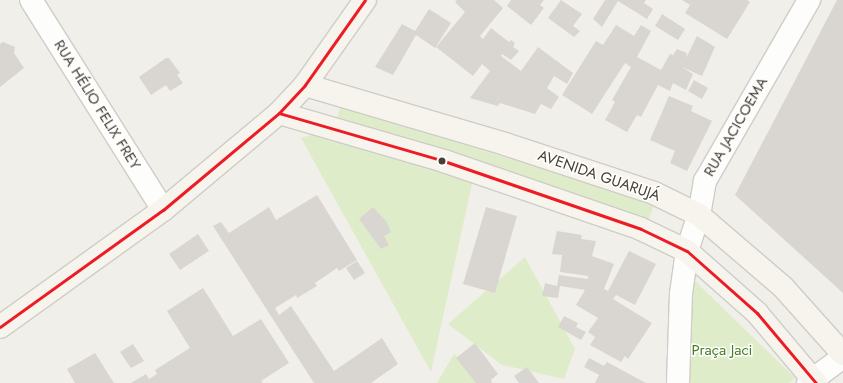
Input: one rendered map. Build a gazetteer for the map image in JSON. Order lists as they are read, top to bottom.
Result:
{
  "streets": {
    "street": ["RUA HÉLIO FELIX FREY", "RUA JACICOEMA", "AVENIDA GUARUJÁ"]
  },
  "crossings": [
    ["RUA JACICOEMA", "AVENIDA GUARUJÁ"]
  ],
  "parks": ["Praça Jaci"]
}
